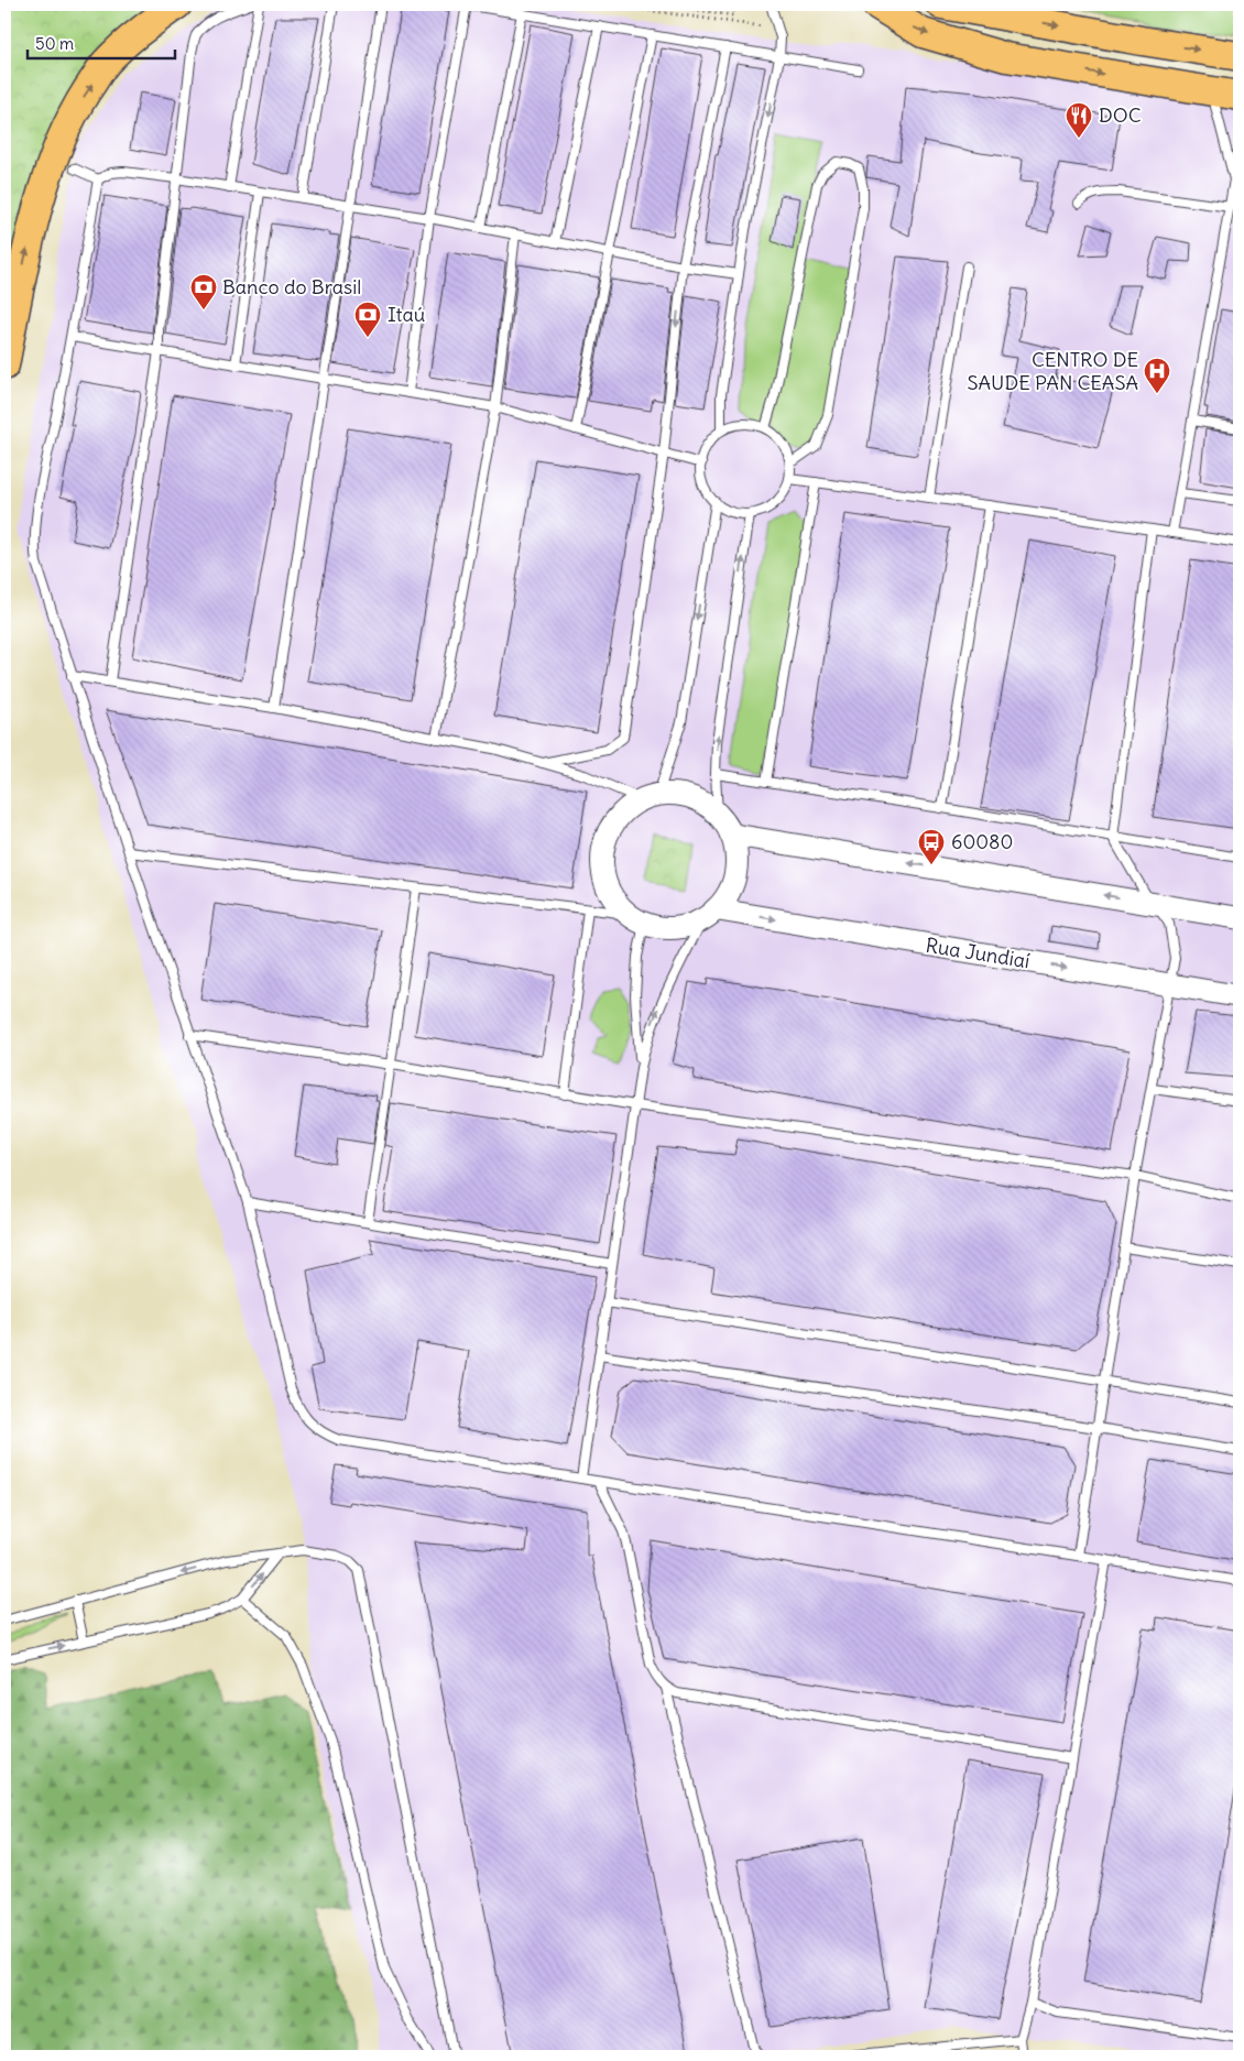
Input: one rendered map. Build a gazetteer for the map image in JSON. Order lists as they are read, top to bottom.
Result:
{
  "streets": {
    "street": ["Rua Jundiaí"]
  },
  "places": {
    "restaurant": ["DOC"],
    "bank": ["Banco do Brasil", "Itaú"],
    "hospital": ["CENTRO DE SAUDE PAN CEASA"],
    "bus stop": ["60080"]
  },
  "scale_bar": "50 m"
}
